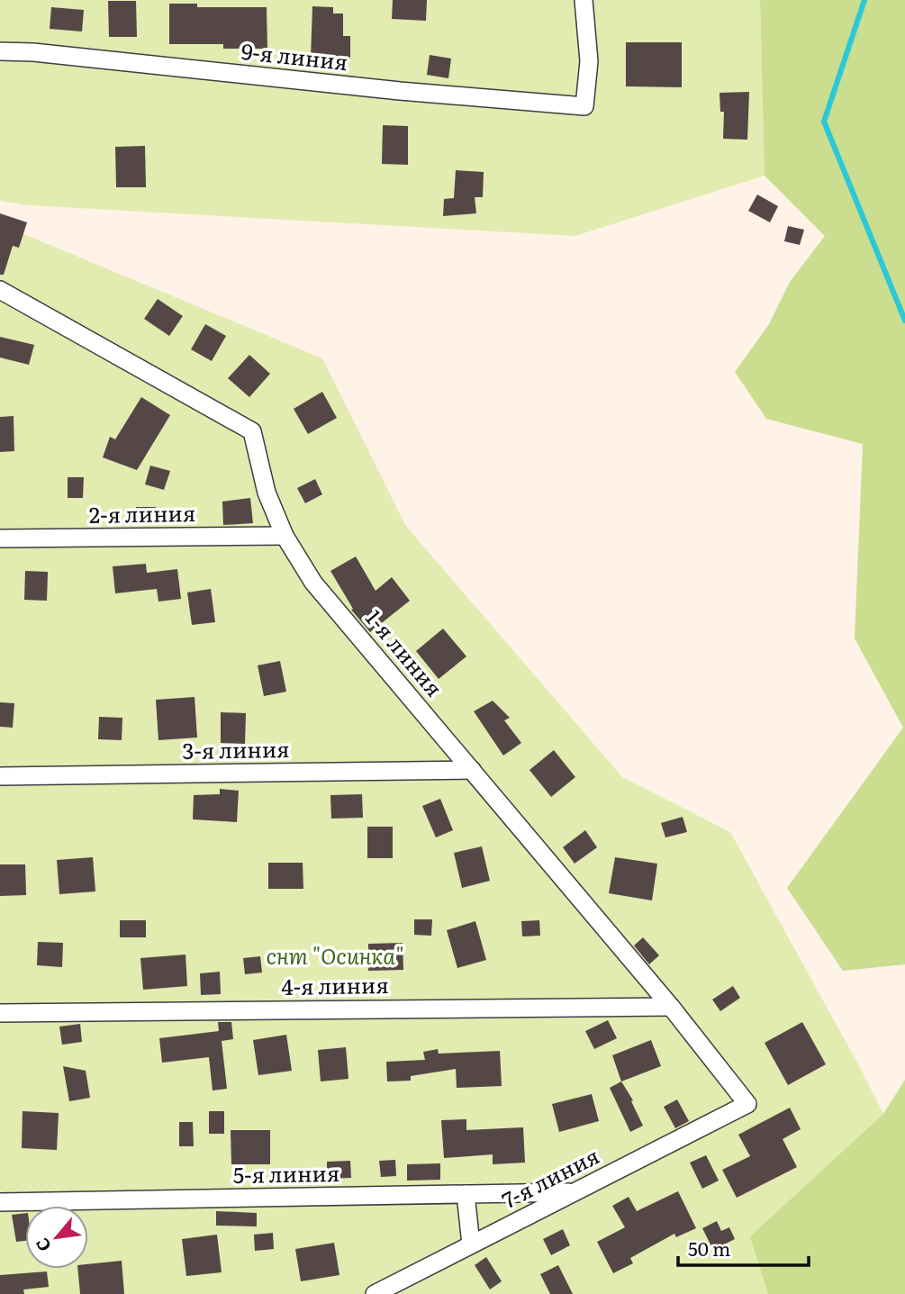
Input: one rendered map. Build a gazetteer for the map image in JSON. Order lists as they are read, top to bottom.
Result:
{
  "streets": {
    "street": [
      "9-я линия",
      "2-я линия",
      "1-я линия",
      "3-я линия",
      "4-я линия",
      "5-я линия",
      "7-я линия"
    ]
  },
  "crossings": [
    ["2-я линия", "1-я линия"],
    ["1-я линия", "3-я линия"],
    ["1-я линия", "4-я линия"],
    ["1-я линия", "7-я линия"],
    ["5-я линия", "7-я линия"]
  ],
  "parks": ["снт \"Осинка\""],
  "scale_bar": "50 m",
  "north": "bottom left"
}
